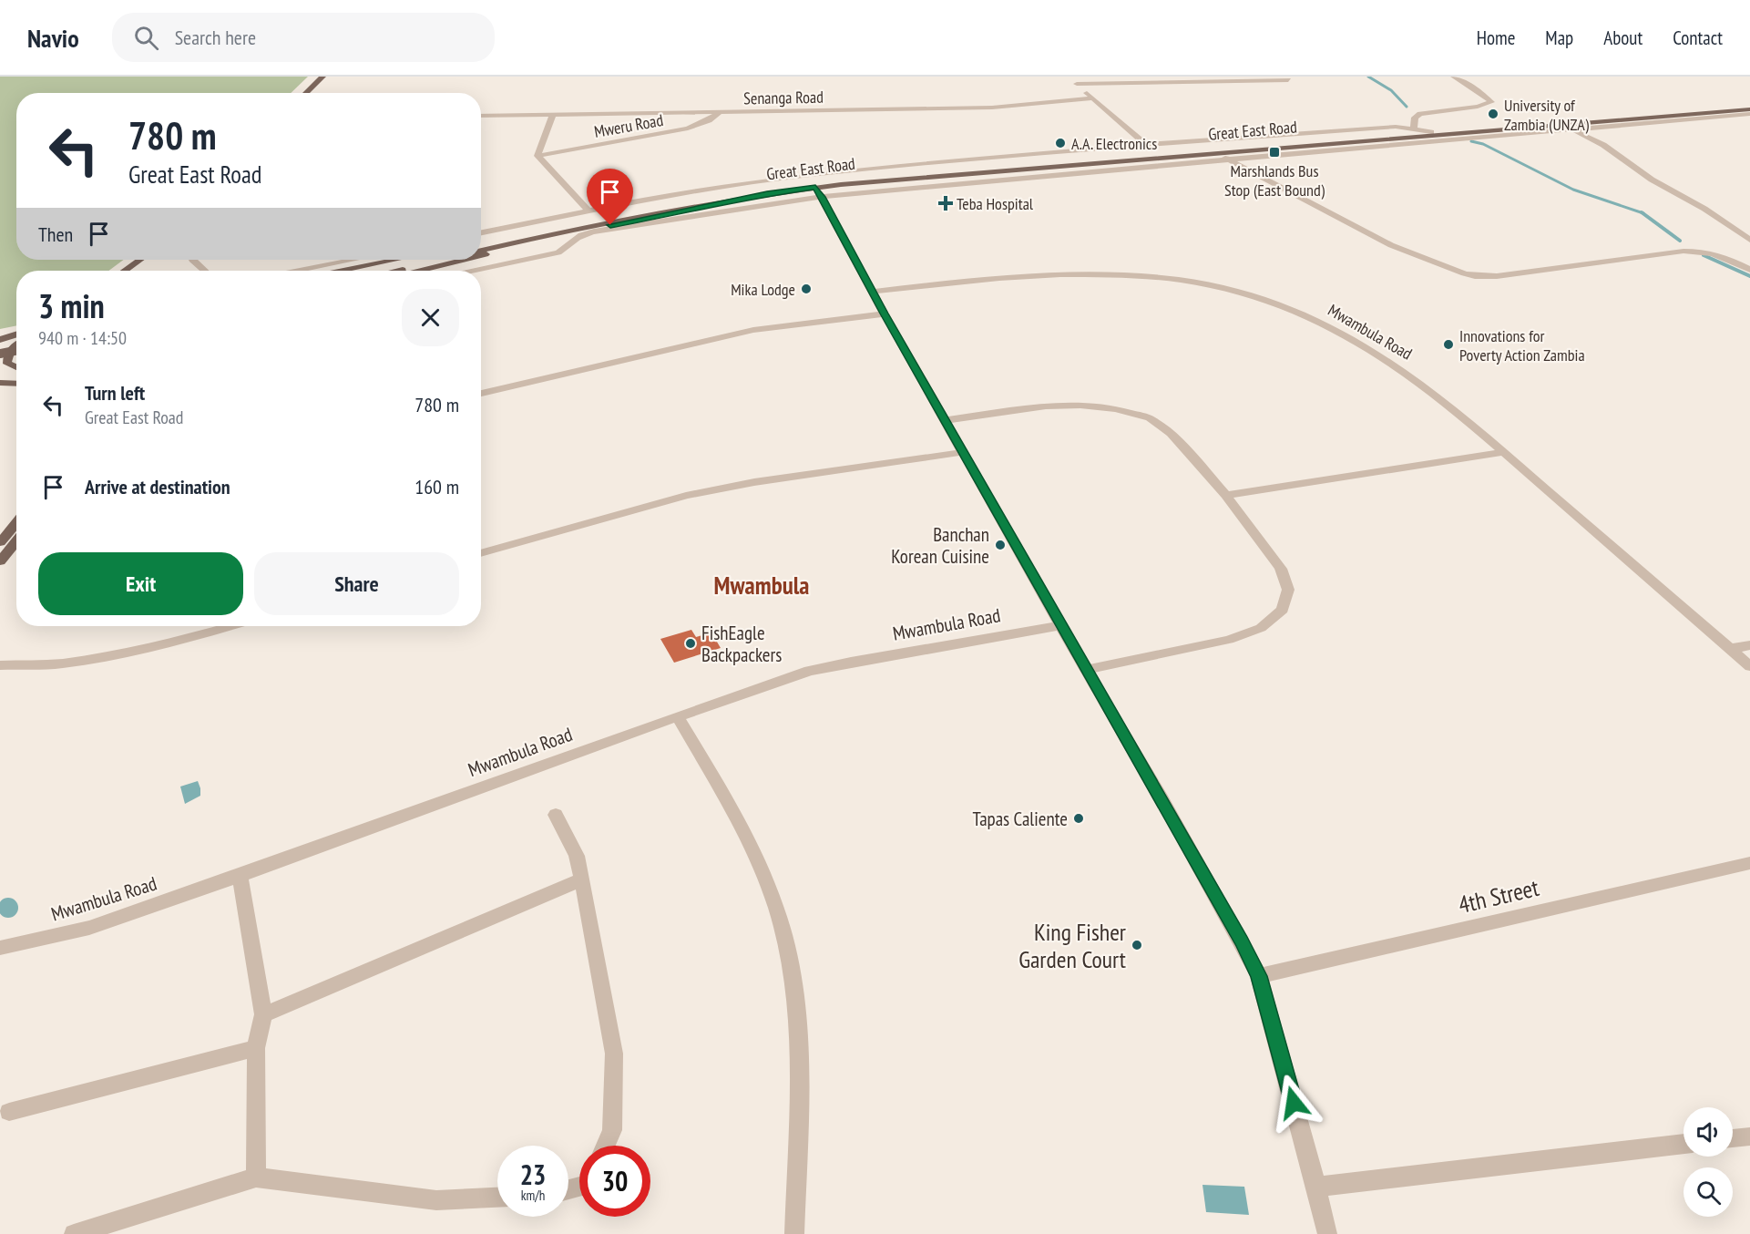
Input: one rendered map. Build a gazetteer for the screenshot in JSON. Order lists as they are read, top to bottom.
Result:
{
  "streets": {
    "main road": ["Great East Road"],
    "street": [
      "Senanga Road",
      "Mweru Road",
      "Mwambula Road",
      "4th Street"
    ]
  },
  "crossings": [
    ["Senanga Road", "Mweru Road"]
  ],
  "districts": ["Mwambula"],
  "places": {
    "other": [
      "University of Zambia (UNZA)",
      "A.A. Electronics",
      "Mika Lodge",
      "Innovations for Poverty Action Zambia",
      "Banchan Korean Cuisine",
      "FishEagle Backpackers",
      "Tapas Caliente",
      "King Fisher Garden Court"
    ],
    "transit": ["Marshlands Bus Stop (East Bound)"],
    "health": ["Teba Hospital"]
  },
  "page": {
    "header": "Navio",
    "search": "Search here",
    "nav": [
      "Home",
      "Map",
      "About",
      "Contact"
    ],
    "turn": ["780 m", "Great East Road"],
    "then": "Then",
    "heading": ["3 min", "940 m · 14:50"],
    "list": [
      {
        "name": "Turn left",
        "note": "Great East Road",
        "value": "780 m"
      },
      {
        "name": "Arrive at destination",
        "value": "160 m"
      }
    ],
    "buttons": ["Exit", "Share"],
    "speed": "23 km/h",
    "limit": "30"
  }
}
